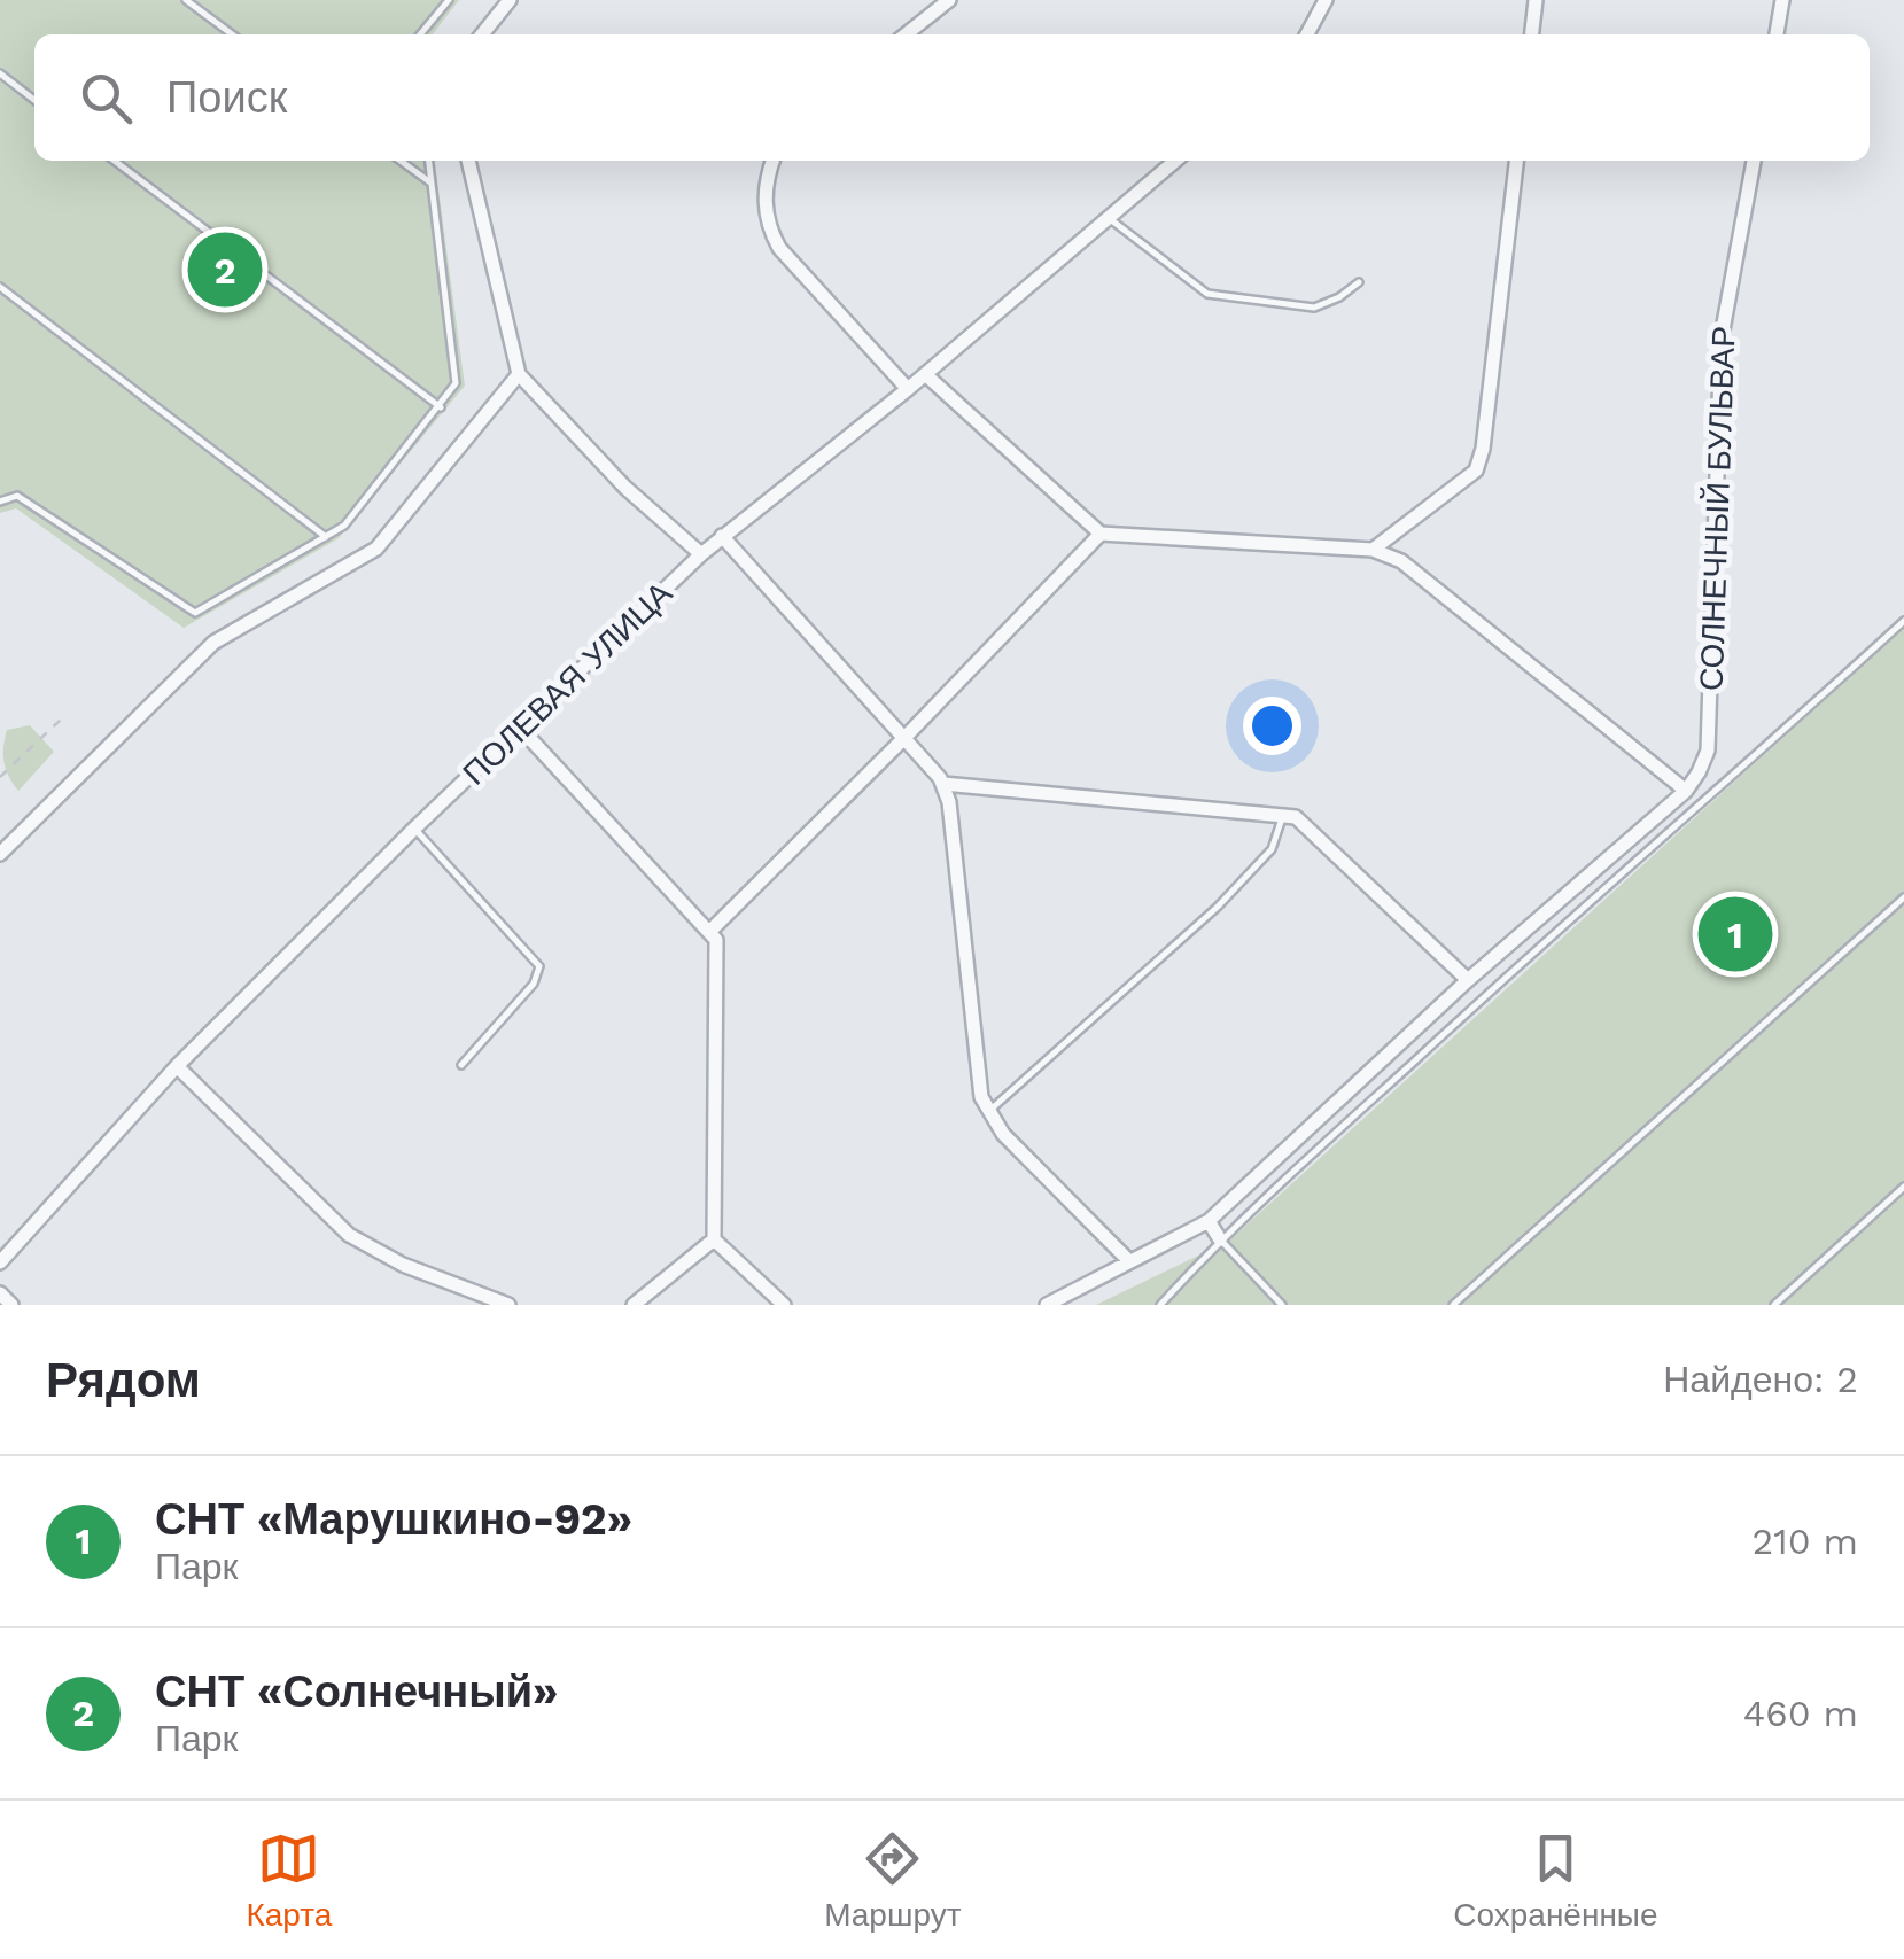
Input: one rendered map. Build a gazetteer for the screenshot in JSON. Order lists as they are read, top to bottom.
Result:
{
  "streets": {
    "street": ["СОЛНЕЧНЫЙ БУЛЬВАР", "ПОЛЕВАЯ УЛИЦА"]
  },
  "page": {
    "search": "Поиск",
    "pins": ["2", "1"],
    "heading": ["Рядом", "Найдено: 2"],
    "list": [
      {
        "mark": "1",
        "name": "СНТ «Марушкино-92»",
        "note": "Парк",
        "value": "210 m"
      },
      {
        "mark": "2",
        "name": "СНТ «Солнечный»",
        "note": "Парк",
        "value": "460 m"
      }
    ],
    "nav": ["Карта", "Маршрут", "Сохранённые"]
  }
}
